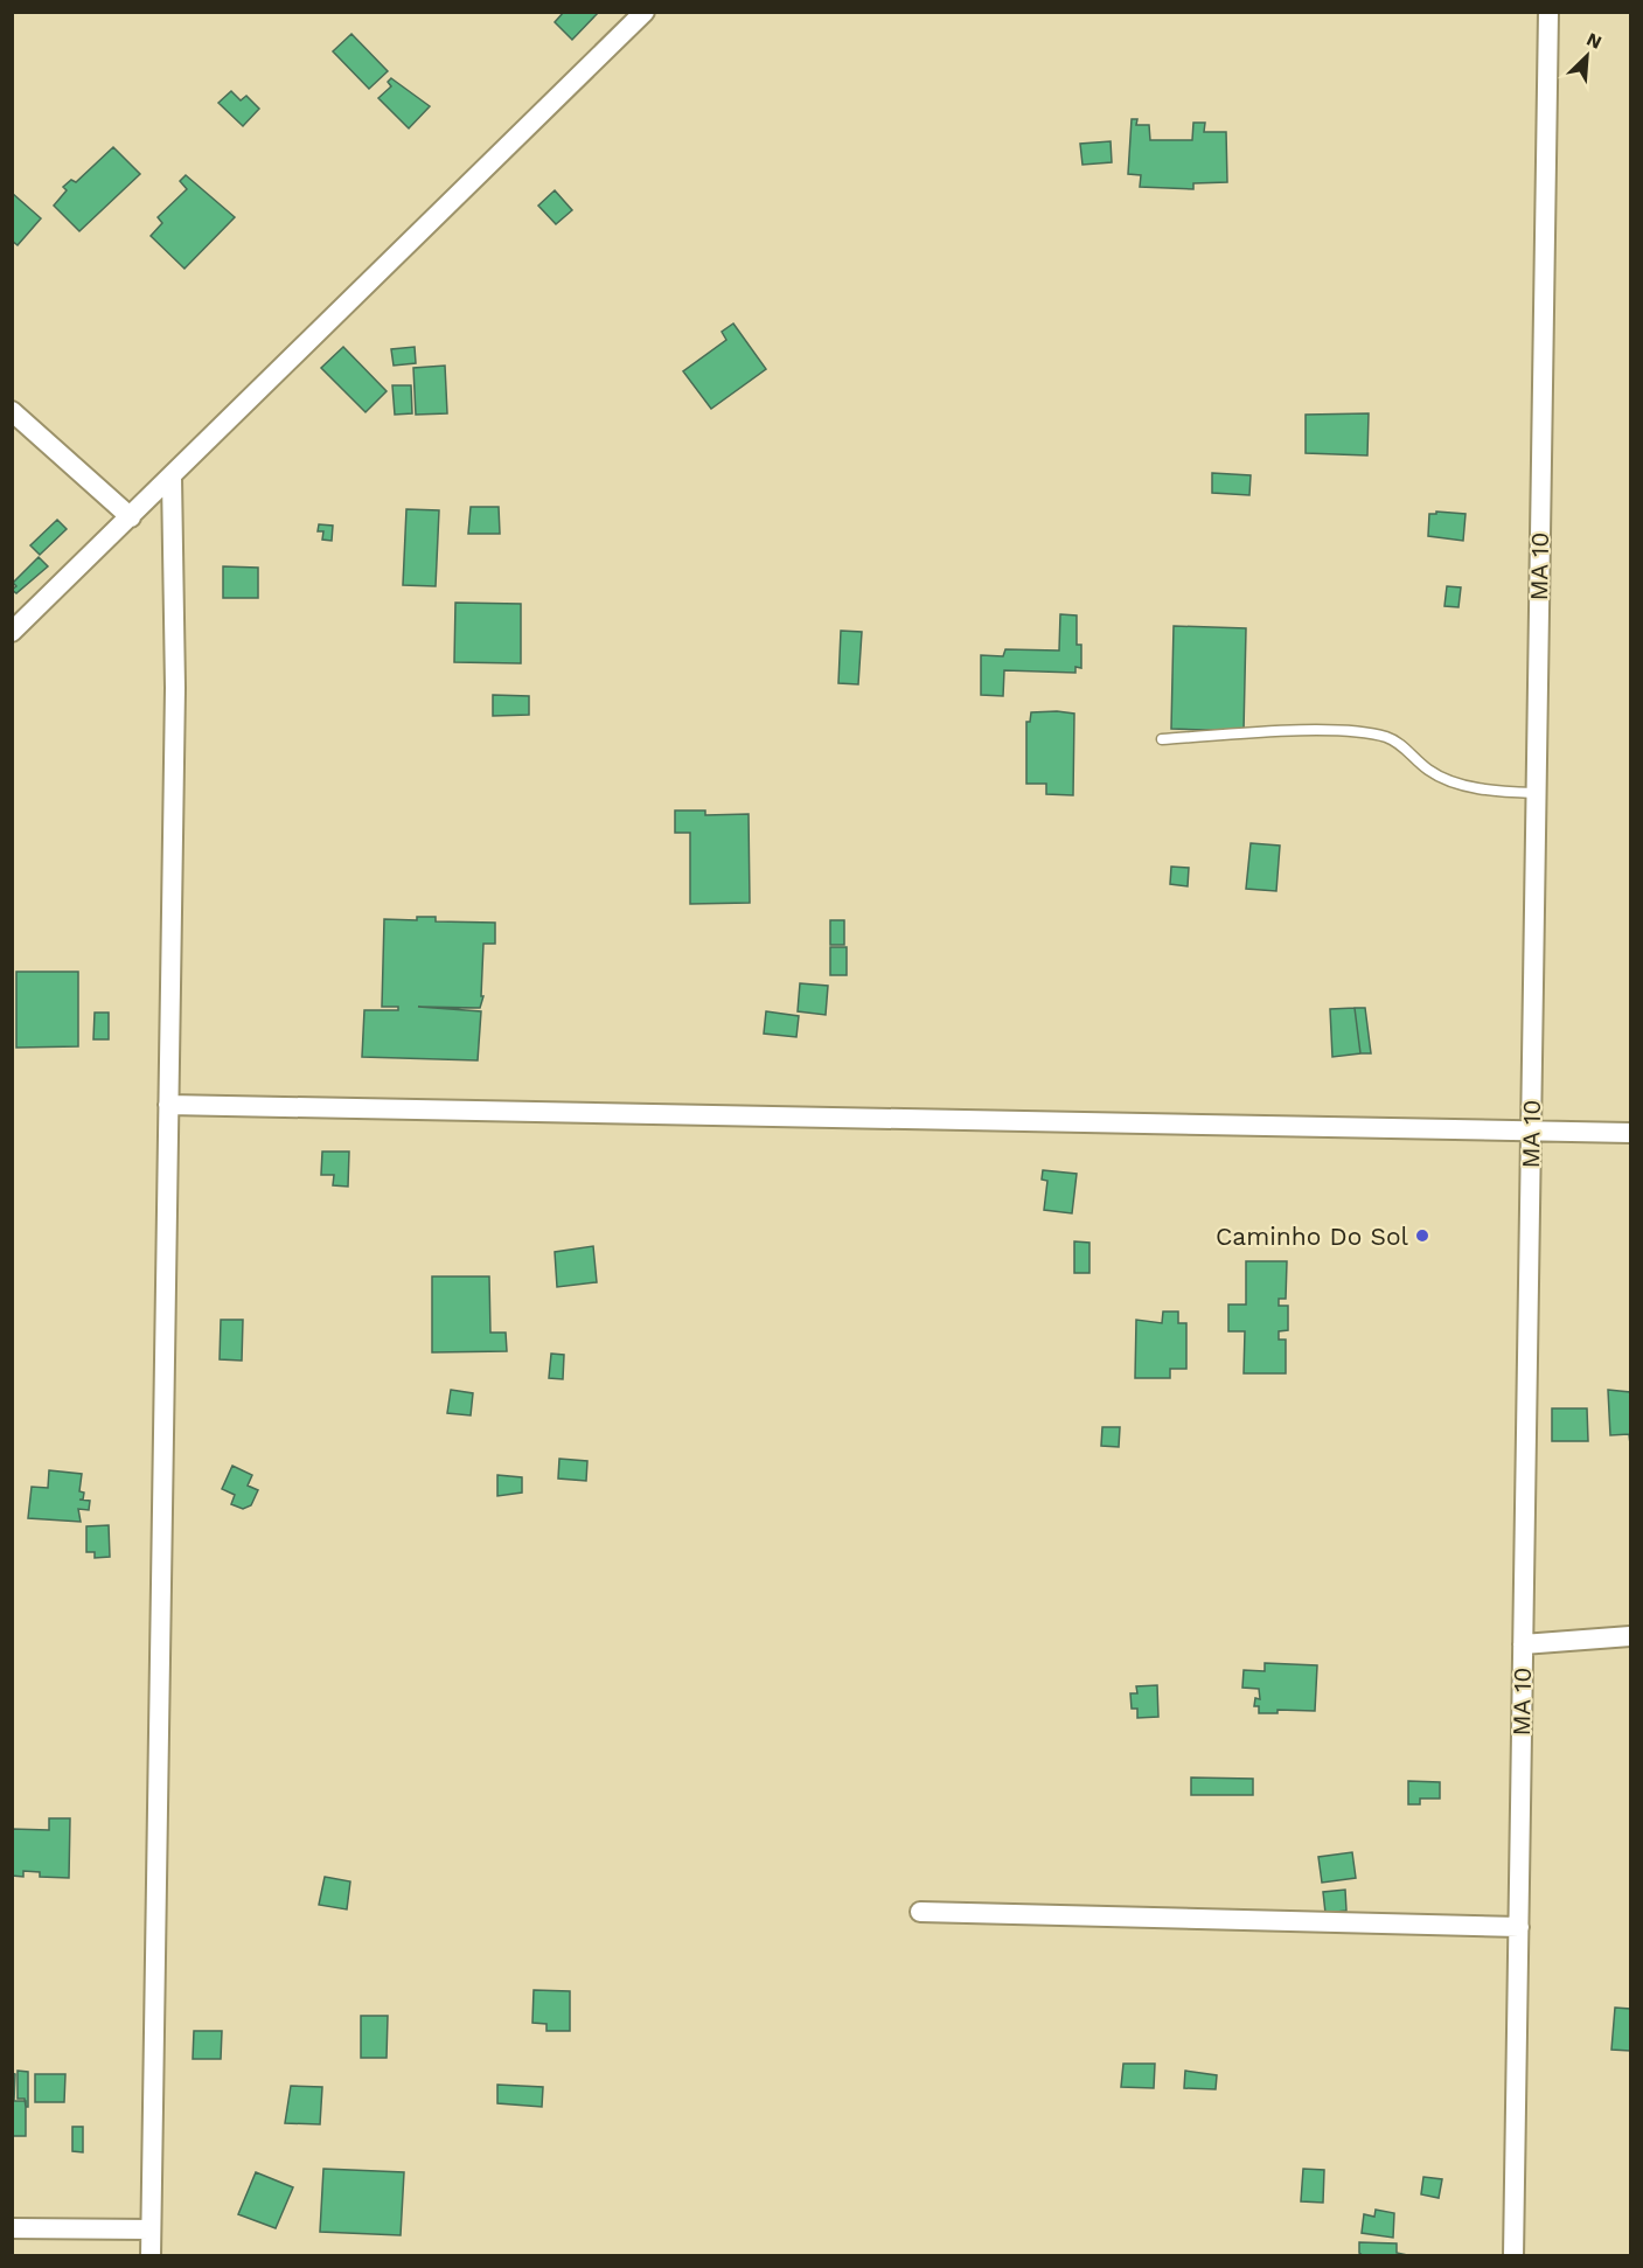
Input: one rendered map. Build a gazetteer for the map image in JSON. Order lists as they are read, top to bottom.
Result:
{
  "streets": {
    "street": ["MA 10"]
  },
  "places": ["Caminho Do Sol"],
  "north": "top right"
}
